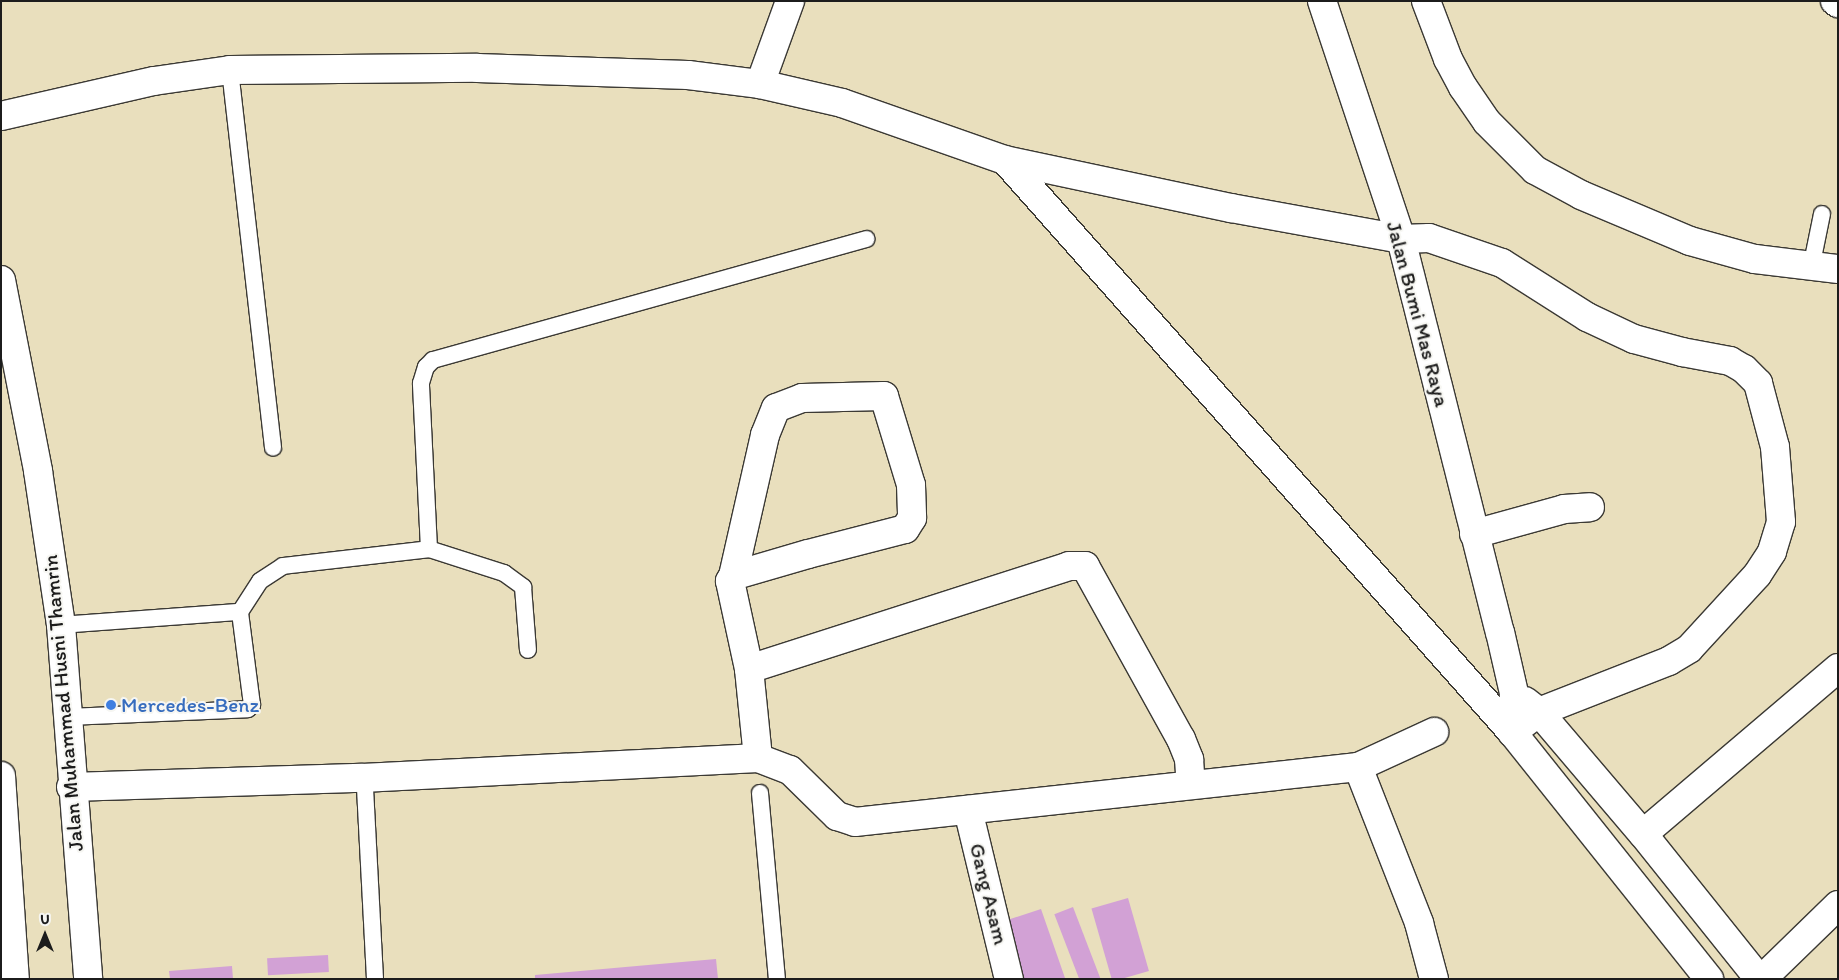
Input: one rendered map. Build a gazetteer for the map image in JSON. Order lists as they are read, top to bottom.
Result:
{
  "streets": {
    "street": ["Jalan Bumi Mas Raya", "Jalan Muhammad Husni Thamrin", "Gang Asam"]
  },
  "places": ["Mercedes-Benz"],
  "north": "top"
}
